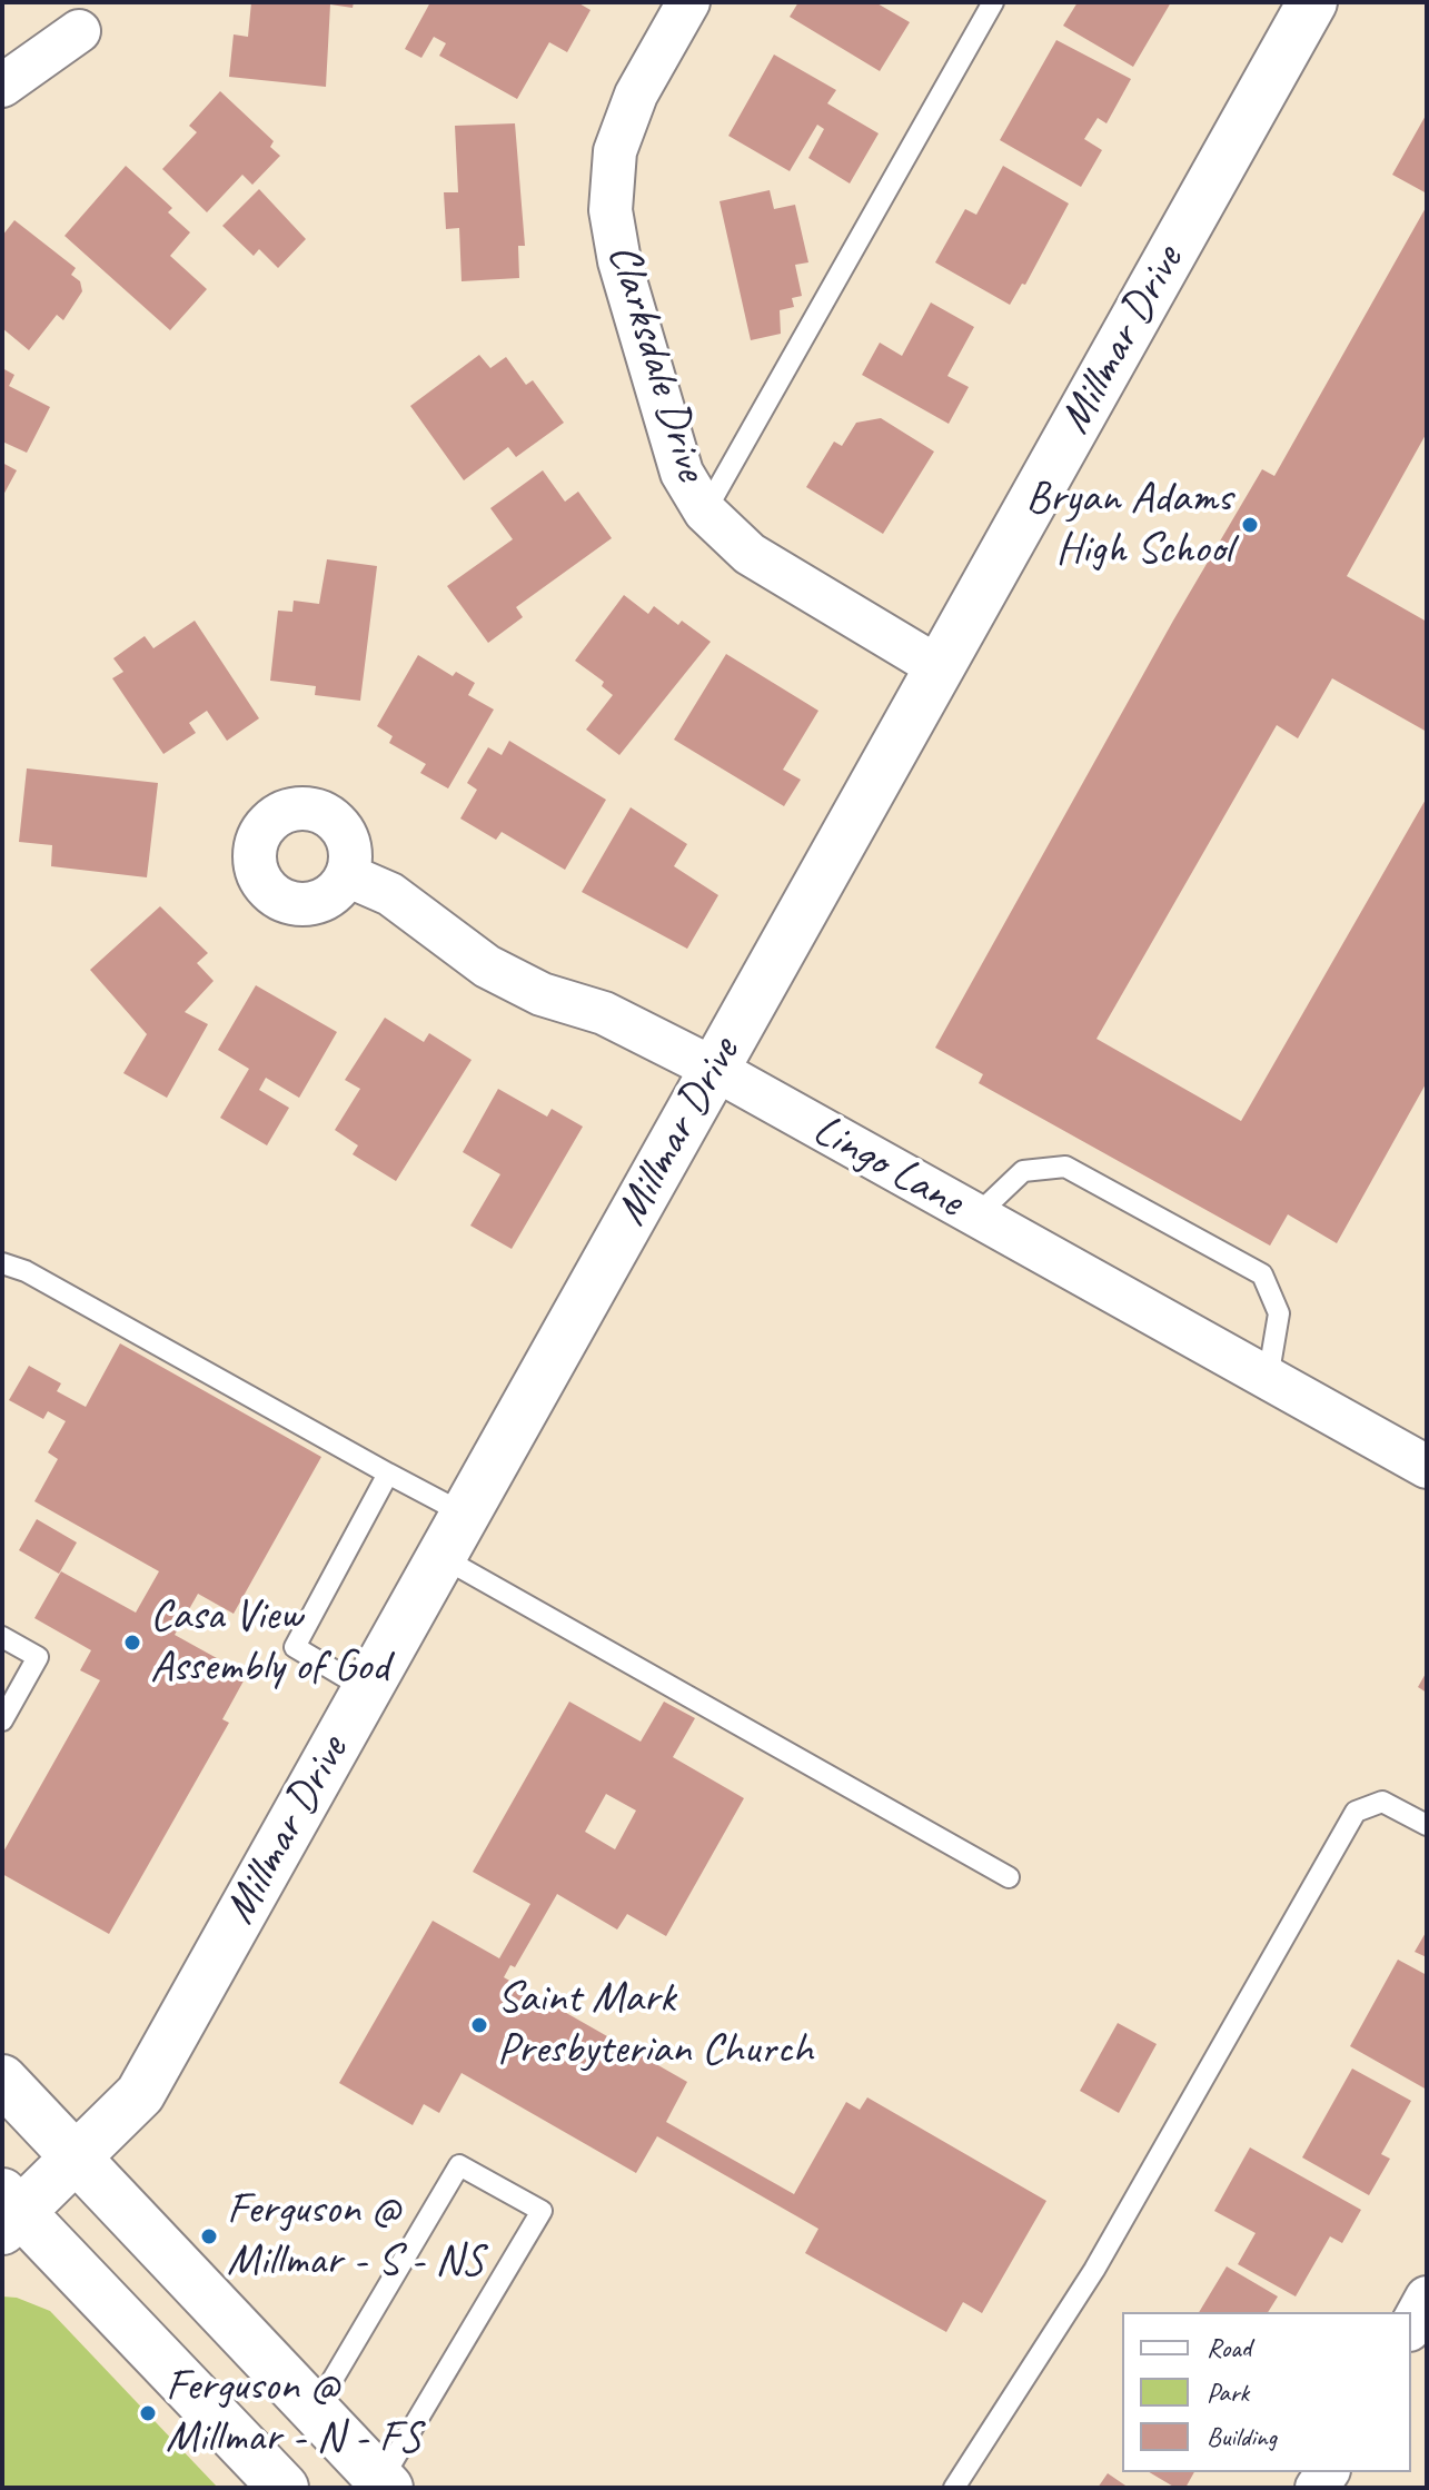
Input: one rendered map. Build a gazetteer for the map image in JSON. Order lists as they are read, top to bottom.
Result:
{
  "streets": {
    "street": ["Millmar Drive", "Clarksdale Drive", "Lingo Lane"]
  },
  "crossings": [
    ["Millmar Drive", "Clarksdale Drive"],
    ["Millmar Drive", "Lingo Lane"]
  ],
  "places": [
    "Bryan Adams High School",
    "Casa View Assembly of God",
    "Saint Mark Presbyterian Church",
    "Ferguson @ Millmar - S - NS",
    "Ferguson @ Millmar - N - FS"
  ],
  "legend": ["Road", "Park", "Building"]
}
